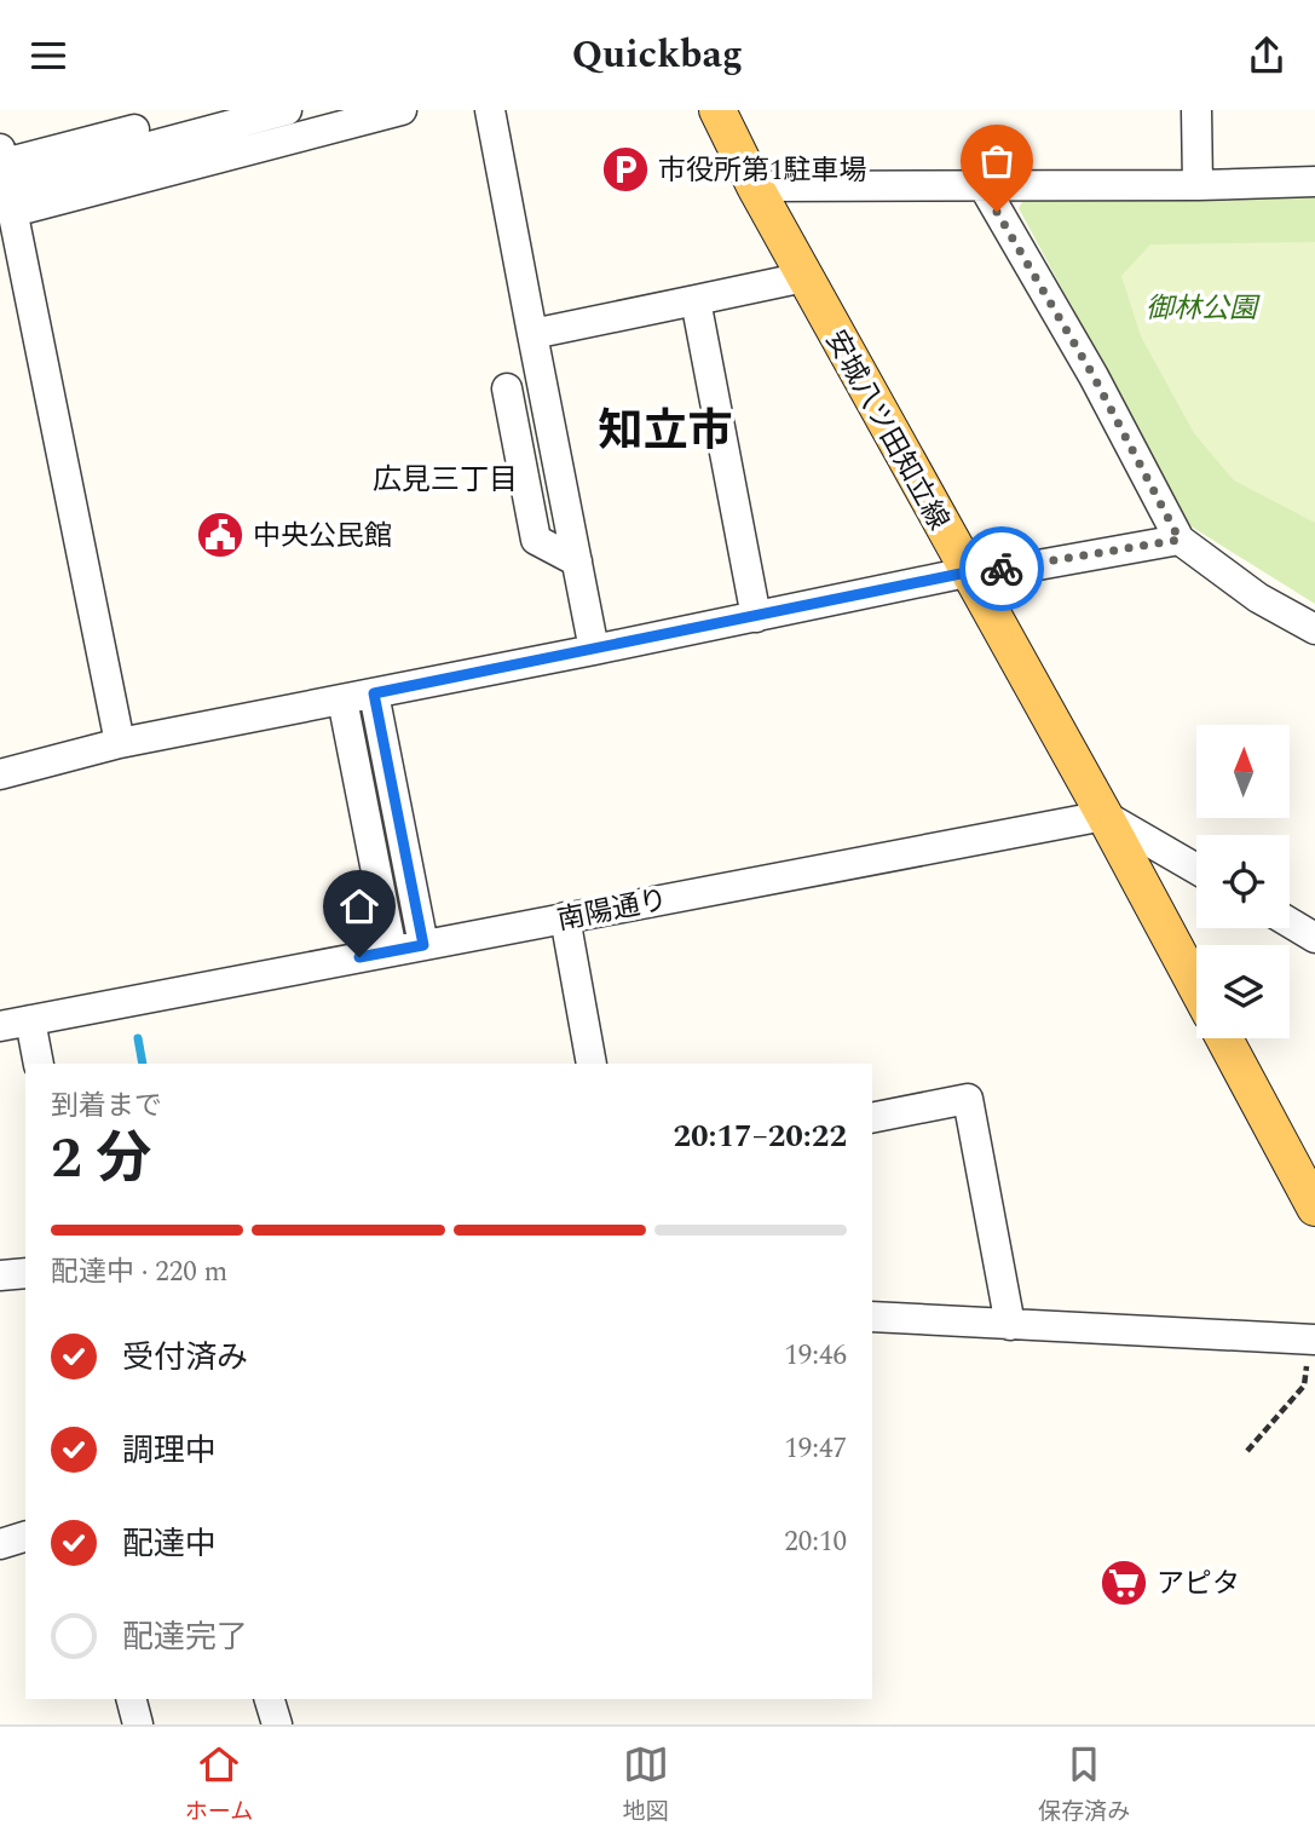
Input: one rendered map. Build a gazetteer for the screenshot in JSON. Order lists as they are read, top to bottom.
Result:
{
  "streets": {
    "main road": ["安城八ツ田知立線"],
    "street": ["南陽通り"]
  },
  "crossings": [
    ["安城八ツ田知立線", "南陽通り"]
  ],
  "districts": ["知立市", "広見三丁目"],
  "parks": ["御林公園"],
  "places": {
    "parking": ["市役所第1駐車場"],
    "public building": ["中央公民館"],
    "supermarket": ["アピタ"]
  },
  "north": "top",
  "page": {
    "header": "Quickbag",
    "heading": ["2 分", "到着まで", "20:17–20:22"],
    "bar": "配達中 · 220 m",
    "list": [
      ["受付済み", "19:46"],
      ["調理中", "19:47"],
      ["配達中", "20:10"],
      "配達完了"
    ],
    "tabs": ["ホーム", "地図", "保存済み"]
  }
}
